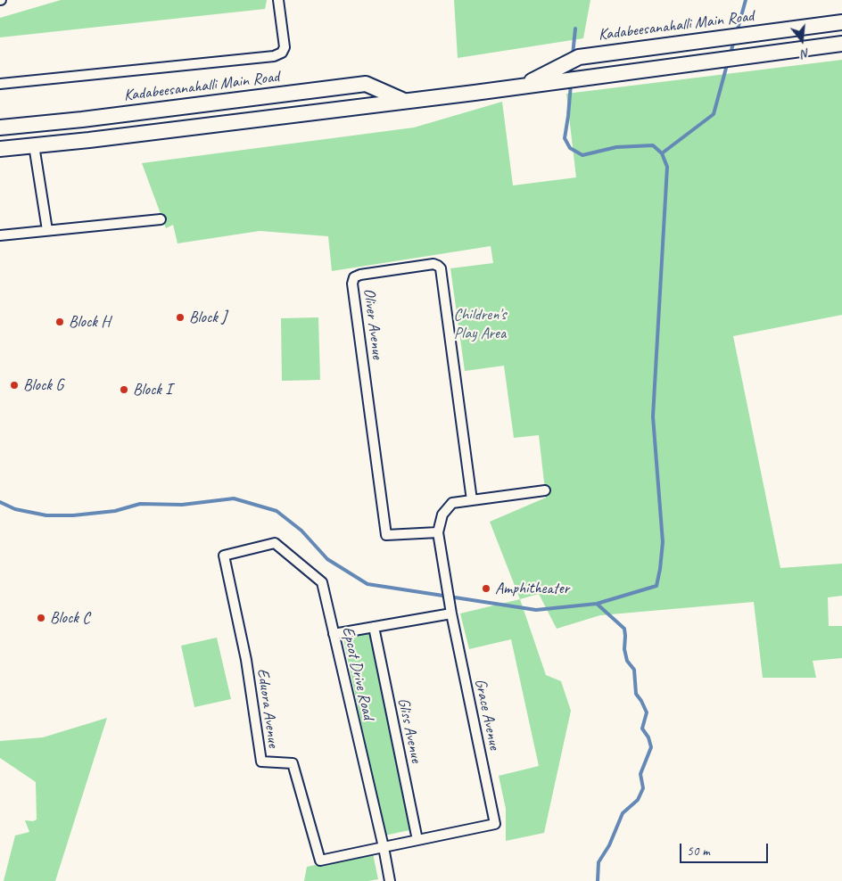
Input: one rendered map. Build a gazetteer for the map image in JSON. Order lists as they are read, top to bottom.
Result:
{
  "streets": {
    "main road": ["Kadabeesanahalli Main Road"],
    "street": [
      "Oliver Avenue",
      "Epcot Drive Road",
      "Eduora Avenue",
      "Grace Avenue",
      "Gliss Avenue"
    ]
  },
  "crossings": [
    ["Oliver Avenue", "Grace Avenue"],
    ["Epcot Drive Road", "Eduora Avenue"],
    ["Grace Avenue", "Gliss Avenue"]
  ],
  "parks": ["Children's Play Area"],
  "places": [
    "Block J",
    "Block H",
    "Block G",
    "Block I",
    "Amphitheater",
    "Block C"
  ],
  "scale_bar": "50 m",
  "north": "bottom"
}
